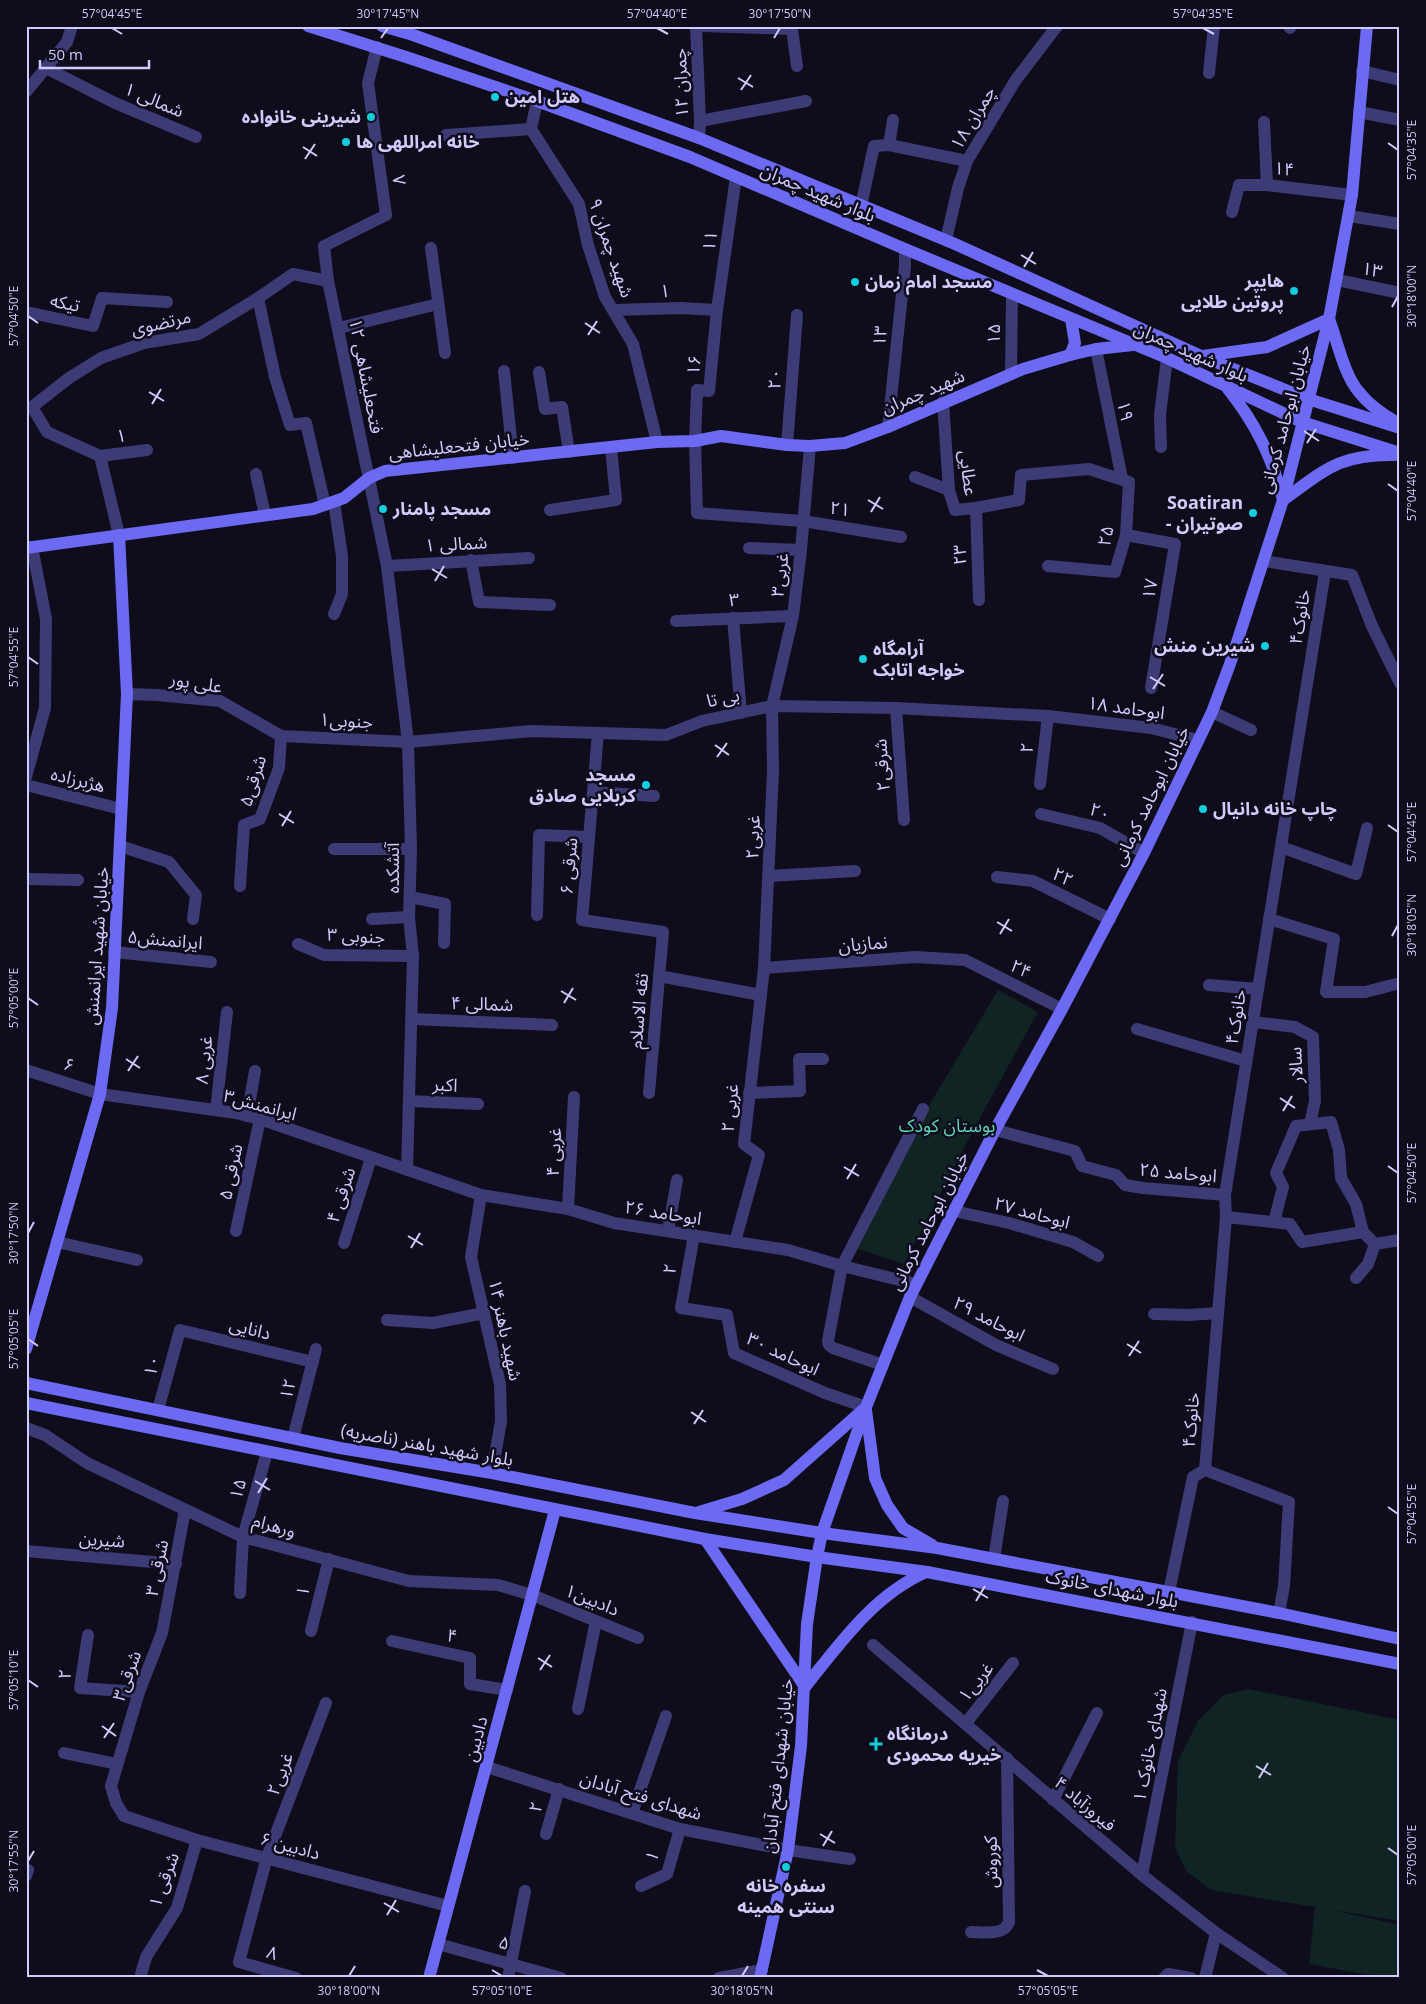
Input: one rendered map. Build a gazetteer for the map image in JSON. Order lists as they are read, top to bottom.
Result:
{
  "streets": {
    "main road": [
      "بلوار شهید چمران",
      "شهید چمران",
      "خیابان ابوحامد کرمانی",
      "خیابان فتحعلیشاهی",
      "خیابان شهید ایرانمنش",
      "بلوار شهید باهنر (ناصریه)",
      "بلوار شهدای خانوک",
      "دادبین",
      "خیابان شهدای فتح آبادان"
    ],
    "street": [
      "چمران ۱۲",
      "شمالی ۱",
      "چمران ۱۸",
      "۱۴",
      "۷",
      "۱۱",
      "شهید چمران ۹",
      "۱۳",
      "۱",
      "تیکه",
      "مرتضوی",
      "۱۵",
      "۱۶",
      "فتحعلیشاهی ۱۲",
      "۲۰",
      "۱۹",
      "عطایی",
      "۲۱",
      "۲۵",
      "۱ شمالی",
      "۲۳",
      "غربی۳",
      "۱۷",
      "۳",
      "خانوک۴",
      "علی پور",
      "بی تا",
      "ابوحامد ۱۸",
      "جنوبی۱",
      "۲",
      "شرقی۲",
      "هژبرزاده",
      "شرقی۵",
      "غربی۲",
      "۶ شرقی",
      "آتشکده",
      "۲۲",
      "۳ جنوبی",
      "ایرانمنش۵",
      "نمازیان",
      "۲۴",
      "۴ شمالی",
      "ثقه الاسلام",
      "۸ غربی",
      "۶",
      "سالار",
      "اکبر",
      "ایرانمنش۳",
      "۲ غربی",
      "۴ غربی",
      "۵ شرقی",
      "ابوحامد ۲۵",
      "۴ شرقی",
      "ابوحامد ۲۶",
      "ابوحامد ۲۷",
      "ابوحامد ۲۹",
      "دانایی",
      "شهید باهنر ۱۴",
      "ابوحامد ۳۰",
      "۱۰",
      "۱۲",
      "ورهرام",
      "شیرین",
      "۳ شرقی",
      "دادبین۱",
      "۴",
      "شرقی۳",
      "غربی۱",
      "شهدای خانوک ۱",
      "شهدای فتح آبادان",
      "فیروزآباد ۴",
      "دادبین ۶",
      "کوروش",
      "۱ شرقی",
      "۵",
      "۸"
    ]
  },
  "crossings": [
    ["چمران ۱۲", "بلوار شهید چمران"],
    ["چمران ۱۸", "بلوار شهید چمران"],
    ["۱۴", "خیابان ابوحامد کرمانی"],
    ["۷", "بلوار شهید چمران"],
    ["۷", "مرتضوی"],
    ["۷", "فتحعلیشاهی ۱۲"],
    ["بلوار شهید چمران", "۱۱"],
    ["بلوار شهید چمران", "۱۳"],
    ["بلوار شهید چمران", "۱۵"],
    ["بلوار شهید چمران", "شهید چمران"],
    ["بلوار شهید چمران", "خیابان ابوحامد کرمانی"],
    ["۱۱", "۱"],
    ["۱۱", "۱۶"],
    ["شهید چمران ۹", "۱"],
    ["شهید چمران ۹", "خیابان فتحعلیشاهی"],
    ["۱۳", "شهید چمران"],
    ["۱۳", "خیابان ابوحامد کرمانی"],
    ["۱", "۱۶"],
    ["۱", "ورهرام"],
    ["۱", "شهدای فتح آبادان"],
    ["مرتضوی", "فتحعلیشاهی ۱۲"],
    ["۱۵", "شهید چمران"],
    ["۱۵", "بلوار شهید باهنر (ناصریه)"],
    ["۱۵", "ورهرام"],
    ["۱۶", "خیابان فتحعلیشاهی"],
    ["فتحعلیشاهی ۱۲", "خیابان فتحعلیشاهی"],
    ["فتحعلیشاهی ۱۲", "۱ شمالی"],
    ["فتحعلیشاهی ۱۲", "آتشکده"],
    ["۲۰", "شهید چمران"],
    ["۲۰", "خیابان ابوحامد کرمانی"],
    ["۲۰", "خیابان فتحعلیشاهی"],
    ["شهید چمران", "۱۹"],
    ["شهید چمران", "خیابان فتحعلیشاهی"],
    ["شهید چمران", "عطایی"],
    ["شهید چمران", "غربی۳"],
    ["۱۹", "عطایی"],
    ["۱۹", "۲۵"],
    ["خیابان ابوحامد کرمانی", "ابوحامد ۱۸"],
    ["خیابان ابوحامد کرمانی", "۲۲"],
    ["خیابان ابوحامد کرمانی", "۲۴"],
    ["خیابان ابوحامد کرمانی", "ابوحامد ۲۵"],
    ["خیابان ابوحامد کرمانی", "ابوحامد ۲۶"],
    ["خیابان ابوحامد کرمانی", "ابوحامد ۲۷"],
    ["خیابان ابوحامد کرمانی", "ابوحامد ۲۹"],
    ["خیابان ابوحامد کرمانی", "ابوحامد ۳۰"],
    ["خیابان ابوحامد کرمانی", "بلوار شهید باهنر (ناصریه)"],
    ["خیابان ابوحامد کرمانی", "بلوار شهدای خانوک"],
    ["خیابان ابوحامد کرمانی", "خیابان شهدای فتح آبادان"],
    ["خیابان فتحعلیشاهی", "خیابان شهید ایرانمنش"],
    ["عطایی", "۲۵"],
    ["عطایی", "۲۳"],
    ["۲۱", "غربی۳"],
    ["۲۵", "۱۷"],
    ["۱ شمالی", "آتشکده"],
    ["غربی۳", "۳"],
    ["غربی۳", "بی تا"],
    ["غربی۳", "غربی۲"],
    ["خانوک۴", "سالار"],
    ["خانوک۴", "ابوحامد ۲۵"],
    ["علی پور", "جنوبی۱"],
    ["علی پور", "شرقی۵"],
    ["علی پور", "خیابان شهید ایرانمنش"],
    ["بی تا", "ابوحامد ۱۸"],
    ["بی تا", "جنوبی۱"],
    ["بی تا", "۲"],
    ["بی تا", "شرقی۲"],
    ["بی تا", "غربی۲"],
    ["بی تا", "۶ شرقی"],
    ["بی تا", "آتشکده"],
    ["ابوحامد ۱۸", "۲"],
    ["جنوبی۱", "شرقی۵"],
    ["جنوبی۱", "آتشکده"],
    ["۲", "ابوحامد ۲۶"],
    ["۲", "ابوحامد ۳۰"],
    ["۲", "شرقی۳"],
    ["۲", "شهدای فتح آبادان"],
    ["هژبرزاده", "خیابان شهید ایرانمنش"],
    ["غربی۲", "نمازیان"],
    ["غربی۲", "۲ غربی"],
    ["غربی۲", "دادبین ۶"],
    ["غربی۲", "۸"],
    ["۶ شرقی", "ثقه الاسلام"],
    ["آتشکده", "۳ جنوبی"],
    ["آتشکده", "۴ شمالی"],
    ["آتشکده", "اکبر"],
    ["آتشکده", "ایرانمنش۳"],
    ["آتشکده", "ابوحامد ۲۶"],
    ["ایرانمنش۵", "خیابان شهید ایرانمنش"],
    ["نمازیان", "۲۴"],
    ["نمازیان", "۲ غربی"],
    ["خیابان شهید ایرانمنش", "۶"],
    ["خیابان شهید ایرانمنش", "ایرانمنش۳"],
    ["۸ غربی", "ایرانمنش۳"],
    ["۶", "ایرانمنش۳"],
    ["ایرانمنش۳", "۵ شرقی"],
    ["ایرانمنش۳", "۴ شرقی"],
    ["ایرانمنش۳", "ابوحامد ۲۶"],
    ["۲ غربی", "ابوحامد ۲۶"],
    ["۴ غربی", "ابوحامد ۲۶"],
    ["ابوحامد ۲۶", "شهید باهنر ۱۴"],
    ["دانایی", "۱۰"],
    ["دانایی", "۱۲"],
    ["شهید باهنر ۱۴", "بلوار شهید باهنر (ناصریه)"],
    ["۱۰", "بلوار شهید باهنر (ناصریه)"],
    ["۱۲", "بلوار شهید باهنر (ناصریه)"],
    ["بلوار شهید باهنر (ناصریه)", "بلوار شهدای خانوک"],
    ["بلوار شهید باهنر (ناصریه)", "دادبین"],
    ["بلوار شهید باهنر (ناصریه)", "خیابان شهدای فتح آبادان"],
    ["ورهرام", "۳ شرقی"],
    ["ورهرام", "دادبین۱"],
    ["ورهرام", "دادبین"],
    ["شیرین", "۳ شرقی"],
    ["۳ شرقی", "شرقی۳"],
    ["بلوار شهدای خانوک", "شهدای خانوک ۱"],
    ["بلوار شهدای خانوک", "خیابان شهدای فتح آبادان"],
    ["دادبین۱", "دادبین"],
    ["۴", "دادبین"],
    ["شرقی۳", "دادبین ۶"],
    ["غربی۱", "فیروزآباد ۴"],
    ["دادبین", "شهدای فتح آبادان"],
    ["دادبین", "دادبین ۶"],
    ["دادبین", "۵"],
    ["شهدای خانوک ۱", "فیروزآباد ۴"],
    ["خیابان شهدای فتح آبادان", "شهدای فتح آبادان"],
    ["فیروزآباد ۴", "کوروش"],
    ["دادبین ۶", "۱ شرقی"]
  ],
  "parks": ["بوستان کودک"],
  "places": {
    "other": [
      "هتل امین",
      "شیرینی خانواده",
      "خانه امراللهی ها",
      "مسجد امام زمان",
      "هایپر پروتین طلایی",
      "مسجد پامنار",
      "Soatiran - صوتیران",
      "شیرین منش",
      "آرامگاه خواجه اتابک",
      "مسجد کربلایی صادق",
      "چاپ خانه دانیال",
      "سفره خانه سنتی همینه"
    ],
    "health": ["درمانگاه خیریه محمودی"]
  },
  "scale_bar": "50 m",
  "coordinates": [
    "57°04'45\"E",
    "30°17'45\"N",
    "57°04'40\"E",
    "30°17'50\"N",
    "57°04'35\"E",
    "30°18'00\"N",
    "57°04'50\"E",
    "57°04'55\"E",
    "30°18'05\"N",
    "57°05'00\"E",
    "57°05'05\"E",
    "57°05'10\"E",
    "30°17'55\"N"
  ]
}
